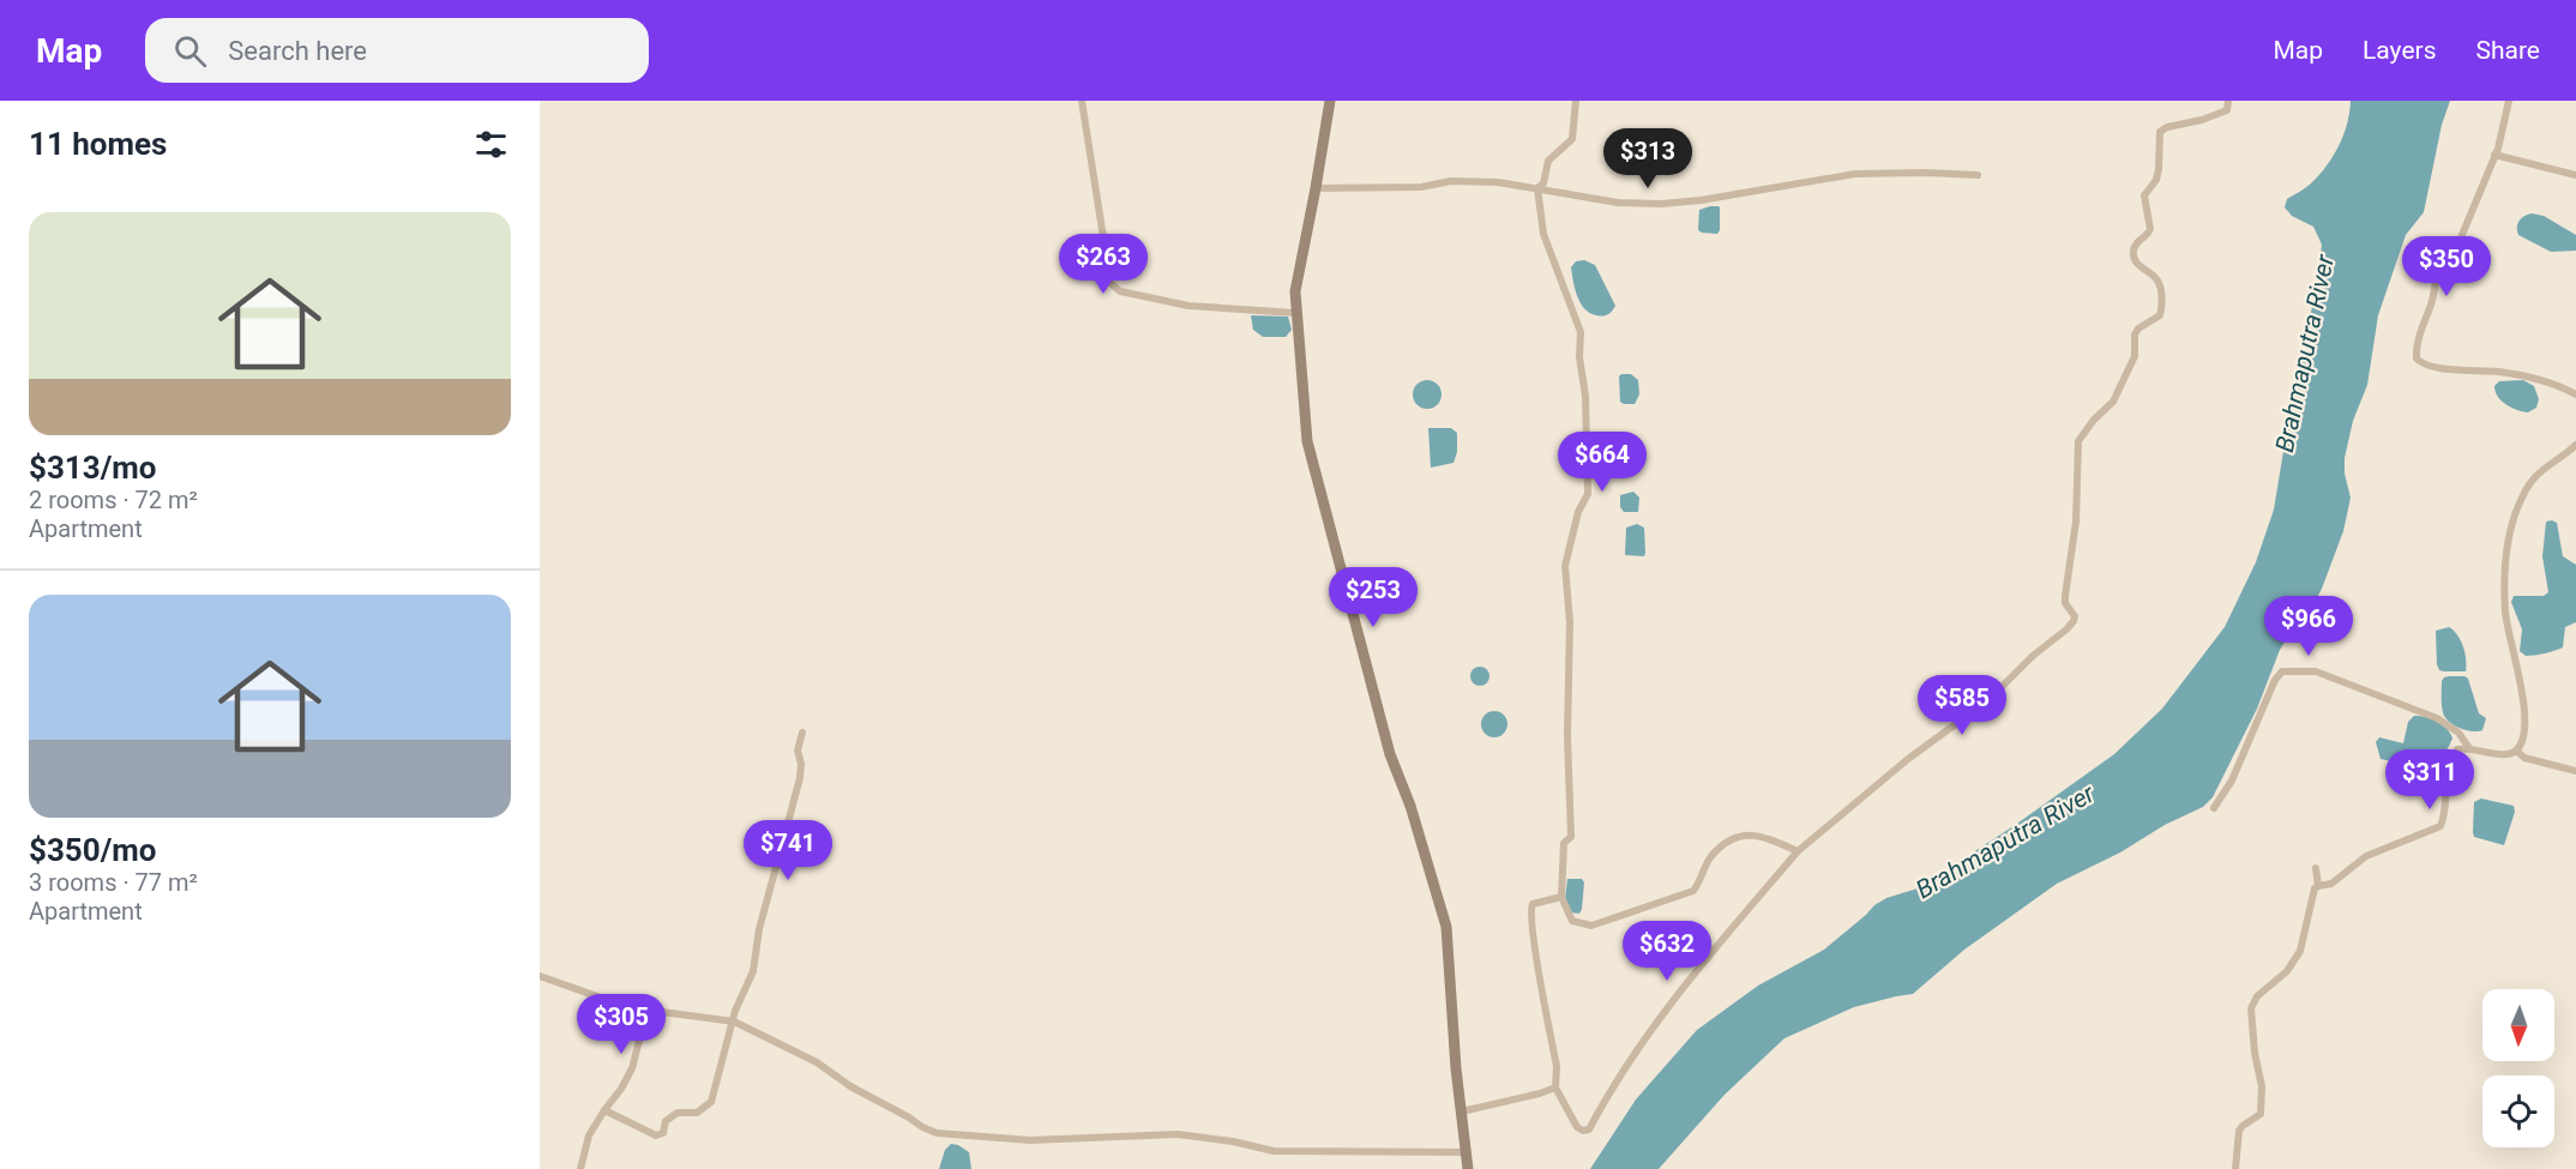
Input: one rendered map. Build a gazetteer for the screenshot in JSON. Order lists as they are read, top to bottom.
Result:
{
  "water": ["Brahmaputra River"],
  "north": "bottom",
  "page": {
    "header": "Map",
    "search": "Search here",
    "nav": ["Map", "Layers", "Share"],
    "heading": "11 homes",
    "price": [
      "$313",
      "$263",
      "$350",
      "$664",
      "$253",
      "$966",
      "$585",
      "$311",
      "$741",
      "$632",
      "$305"
    ],
    "list": [
      {
        "name": "$313/mo",
        "note": "2 rooms · 72 m² · Apartment"
      },
      {
        "name": "$350/mo",
        "note": "3 rooms · 77 m² · Apartment"
      }
    ]
  }
}
